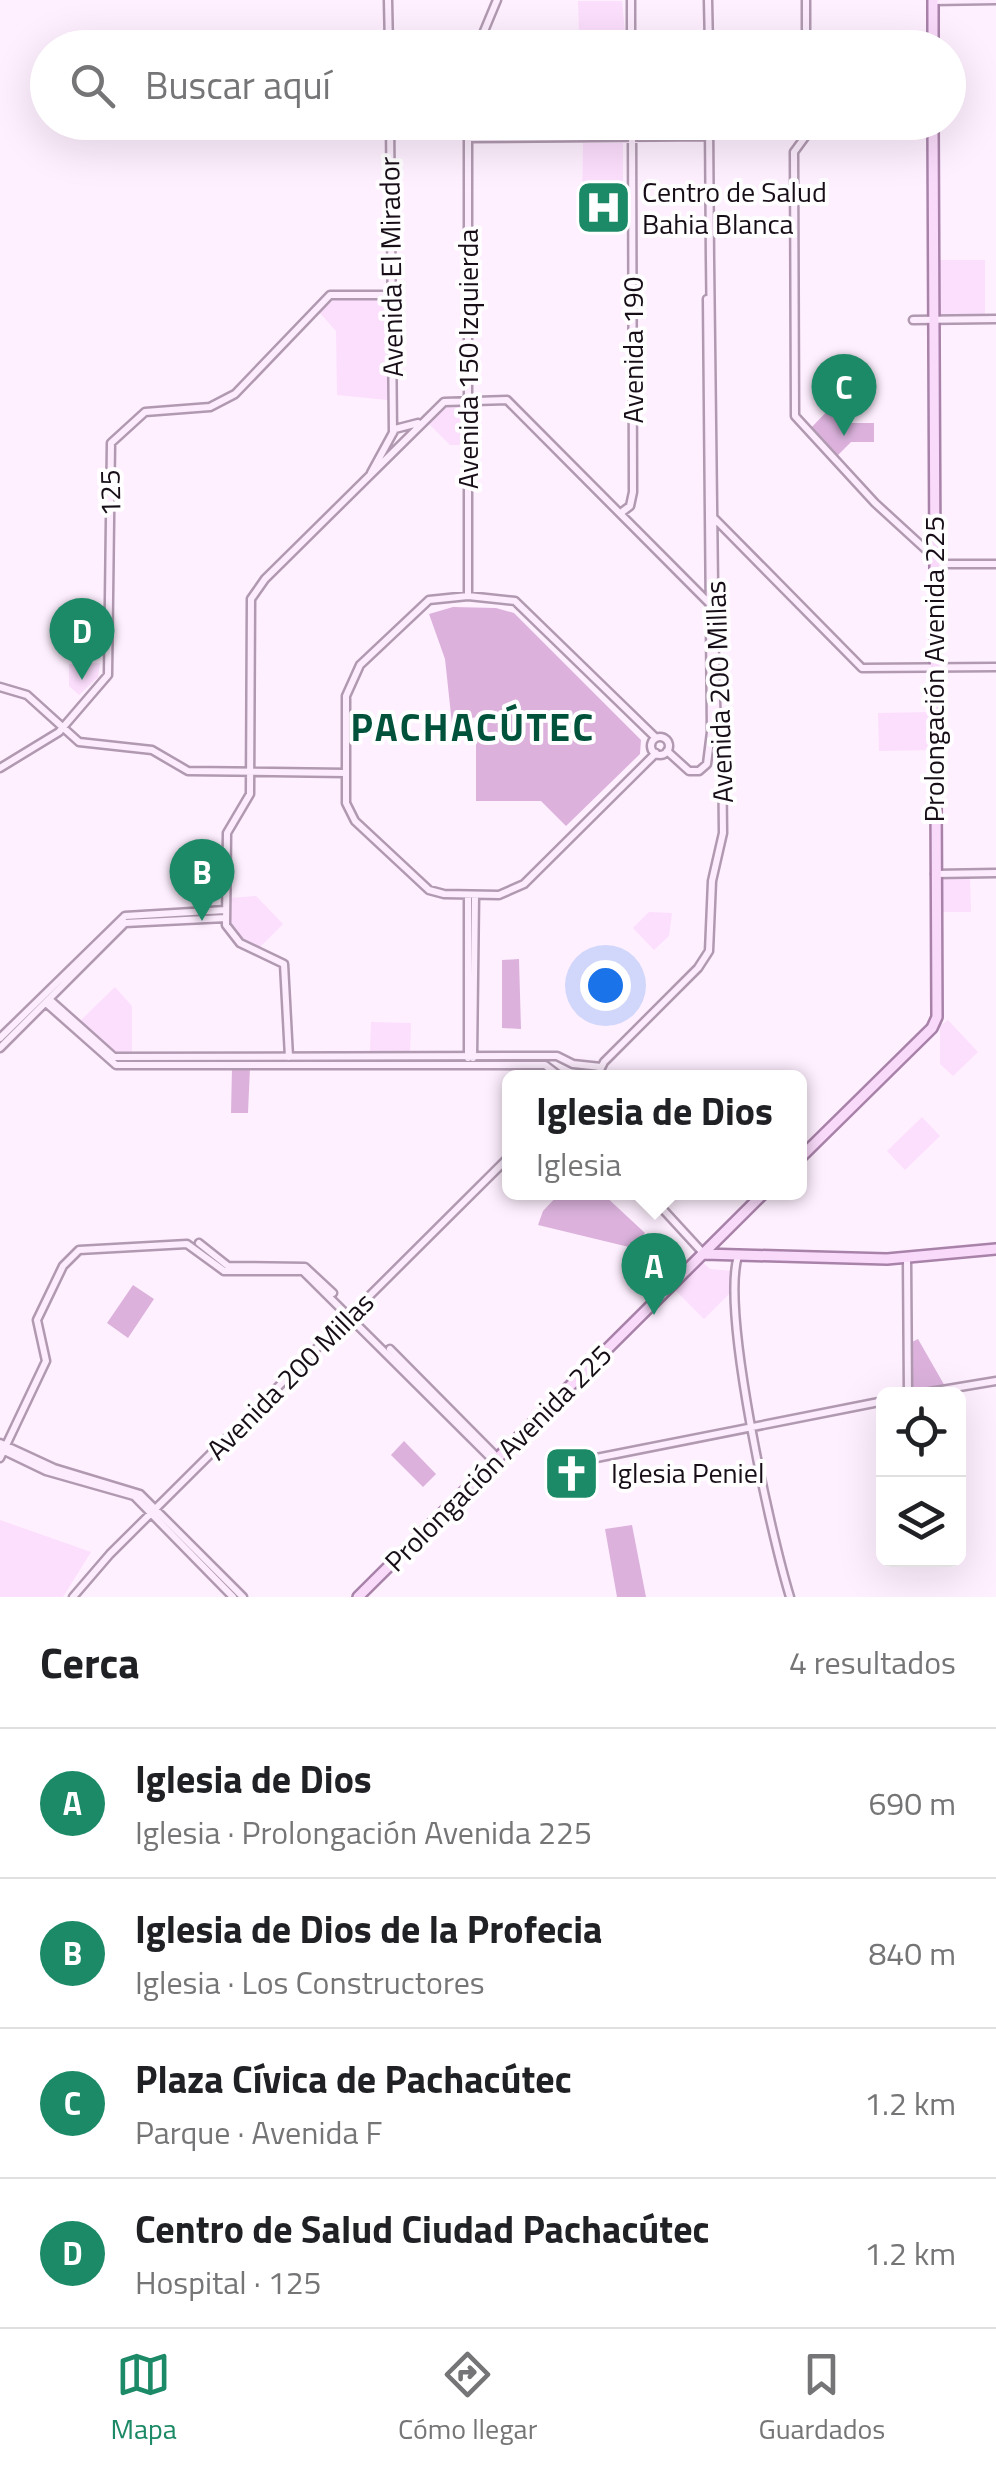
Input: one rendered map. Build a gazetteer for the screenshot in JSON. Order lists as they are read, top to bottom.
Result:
{
  "streets": {
    "main road": ["Prolongación Avenida 225"],
    "street": [
      "Avenida El Mirador",
      "Avenida 190",
      "Avenida 150 Izquierda",
      "125",
      "Avenida 200 Millas"
    ]
  },
  "crossings": [
    ["Avenida El Mirador", "125"]
  ],
  "districts": ["PACHACÚTEC"],
  "places": {
    "hospital": ["Centro de Salud Bahia Blanca"],
    "church": ["Iglesia Peniel"]
  },
  "page": {
    "search": "Buscar aquí",
    "pins": [
      "C",
      "D",
      "B",
      "A"
    ],
    "popup": ["Iglesia de Dios", "Iglesia"],
    "heading": ["Cerca", "4 resultados"],
    "list": [
      {
        "mark": "A",
        "name": "Iglesia de Dios",
        "note": "Iglesia · Prolongación Avenida 225",
        "value": "690 m"
      },
      {
        "mark": "B",
        "name": "Iglesia de Dios de la Profecia",
        "note": "Iglesia · Los Constructores",
        "value": "840 m"
      },
      {
        "mark": "C",
        "name": "Plaza Cívica de Pachacútec",
        "note": "Parque · Avenida F",
        "value": "1.2 km"
      },
      {
        "mark": "D",
        "name": "Centro de Salud Ciudad Pachacútec",
        "note": "Hospital · 125",
        "value": "1.2 km"
      }
    ],
    "nav": ["Mapa", "Cómo llegar", "Guardados"]
  }
}
